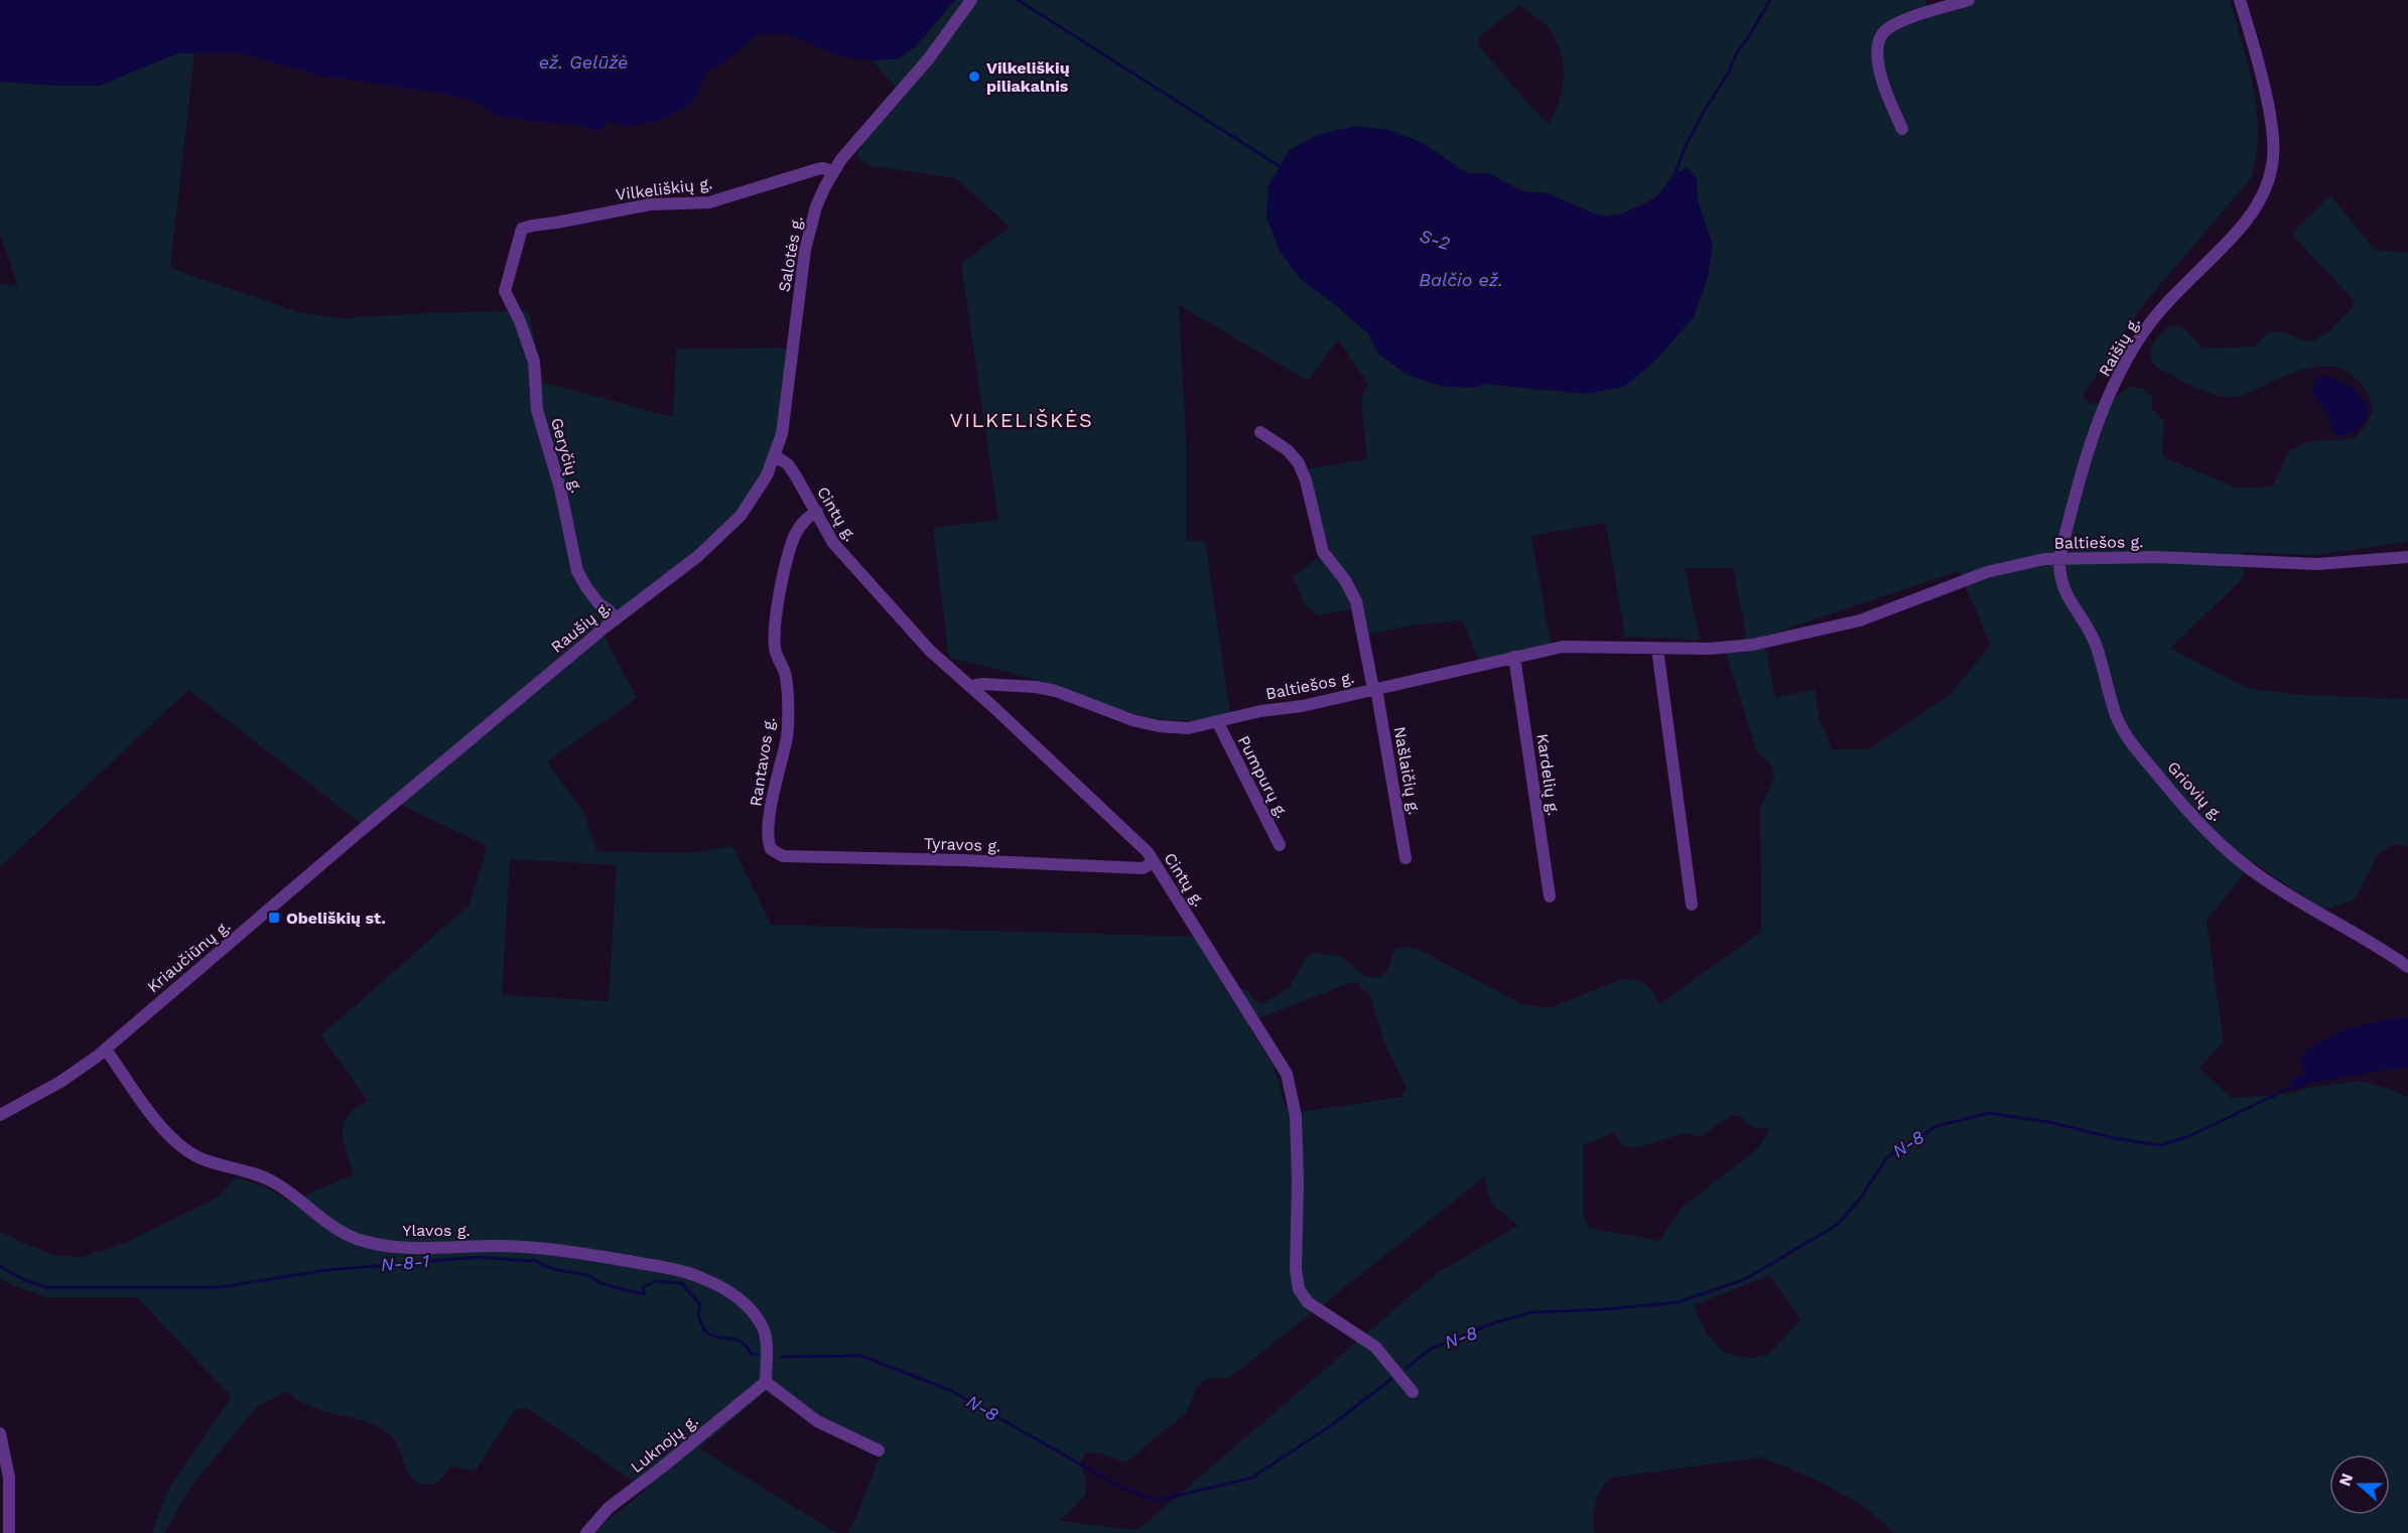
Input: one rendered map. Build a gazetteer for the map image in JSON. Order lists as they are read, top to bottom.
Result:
{
  "streets": {
    "street": [
      "Vilkeliškių g.",
      "Salotės g.",
      "Raišių g.",
      "Geryčių g.",
      "Cintų g.",
      "Baltiešos g.",
      "Raušių g.",
      "Rantavos g.",
      "Našlaičių g.",
      "Kardelių g.",
      "Pumpurų g.",
      "Griovių g.",
      "Tyravos g.",
      "Kriaučiūnų g.",
      "Ylavos g.",
      "Luknojų g."
    ]
  },
  "crossings": [
    ["Vilkeliškių g.", "Salotės g."],
    ["Vilkeliškių g.", "Geryčių g."],
    ["Salotės g.", "Cintų g."],
    ["Salotės g.", "Raušių g."],
    ["Raišių g.", "Baltiešos g."],
    ["Raišių g.", "Griovių g."],
    ["Geryčių g.", "Raušių g."],
    ["Cintų g.", "Baltiešos g."],
    ["Cintų g.", "Raušių g."],
    ["Cintų g.", "Rantavos g."],
    ["Cintų g.", "Tyravos g."],
    ["Baltiešos g.", "Našlaičių g."],
    ["Baltiešos g.", "Kardelių g."],
    ["Baltiešos g.", "Pumpurų g."],
    ["Baltiešos g.", "Griovių g."],
    ["Raušių g.", "Kriaučiūnų g."],
    ["Rantavos g.", "Tyravos g."],
    ["Kriaučiūnų g.", "Ylavos g."],
    ["Ylavos g.", "Luknojų g."]
  ],
  "districts": ["VILKELIŠKĖS"],
  "water": [
    "ež. Gelūžė",
    "S-2",
    "Balčio ež.",
    "N-8",
    "N-8-1"
  ],
  "places": {
    "other": ["Vilkeliškių piliakalnis"],
    "transit": ["Obeliškių st."]
  },
  "north": "left"
}
